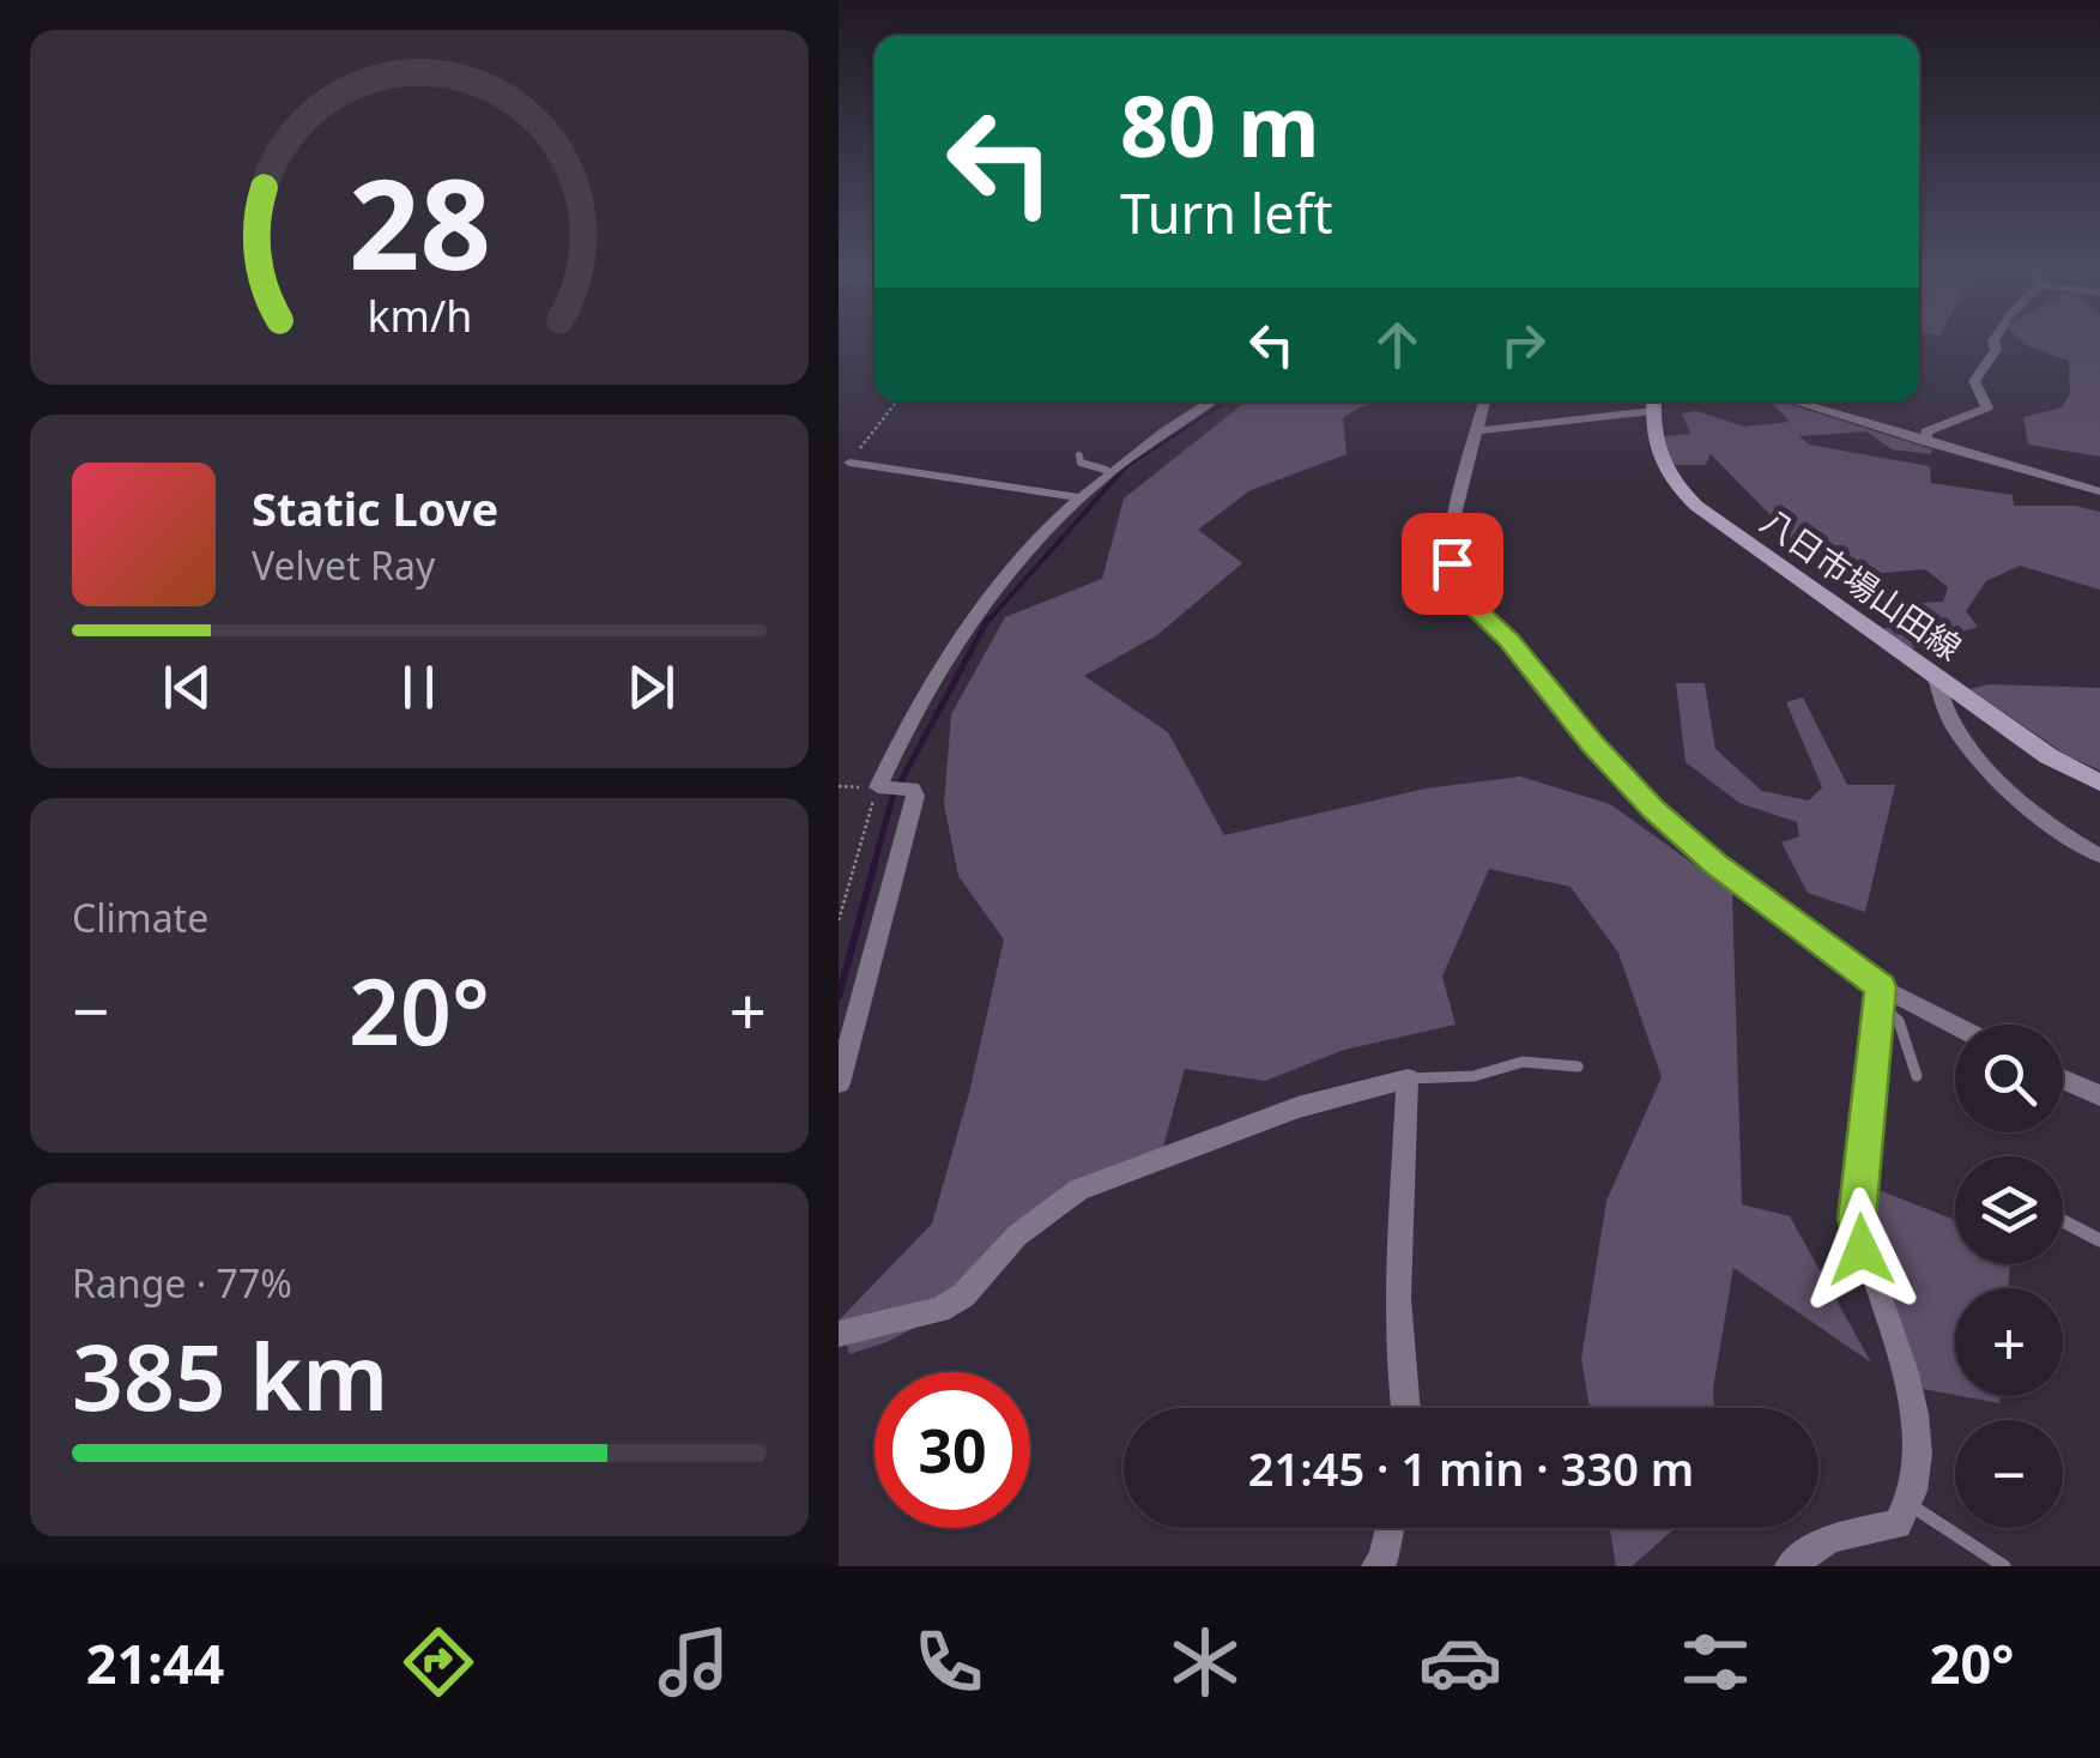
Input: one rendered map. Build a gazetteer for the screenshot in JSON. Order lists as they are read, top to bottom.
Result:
{
  "streets": {
    "main road": ["八日市場山田線"]
  },
  "page": {
    "turn": ["80 m", "Turn left"],
    "song": ["Static Love", "Velvet Ray"],
    "tile": [
      "Climate",
      ["Range · 77%", "385 km"]
    ],
    "heat": ["−", "20°", "+"],
    "map_buttons": ["+", "−"],
    "limit": "30",
    "trip": "21:45 · 1 min · 330 m",
    "tabs": ["21:44", "20°"],
    "gauge": ["28", "km/h"]
  }
}
